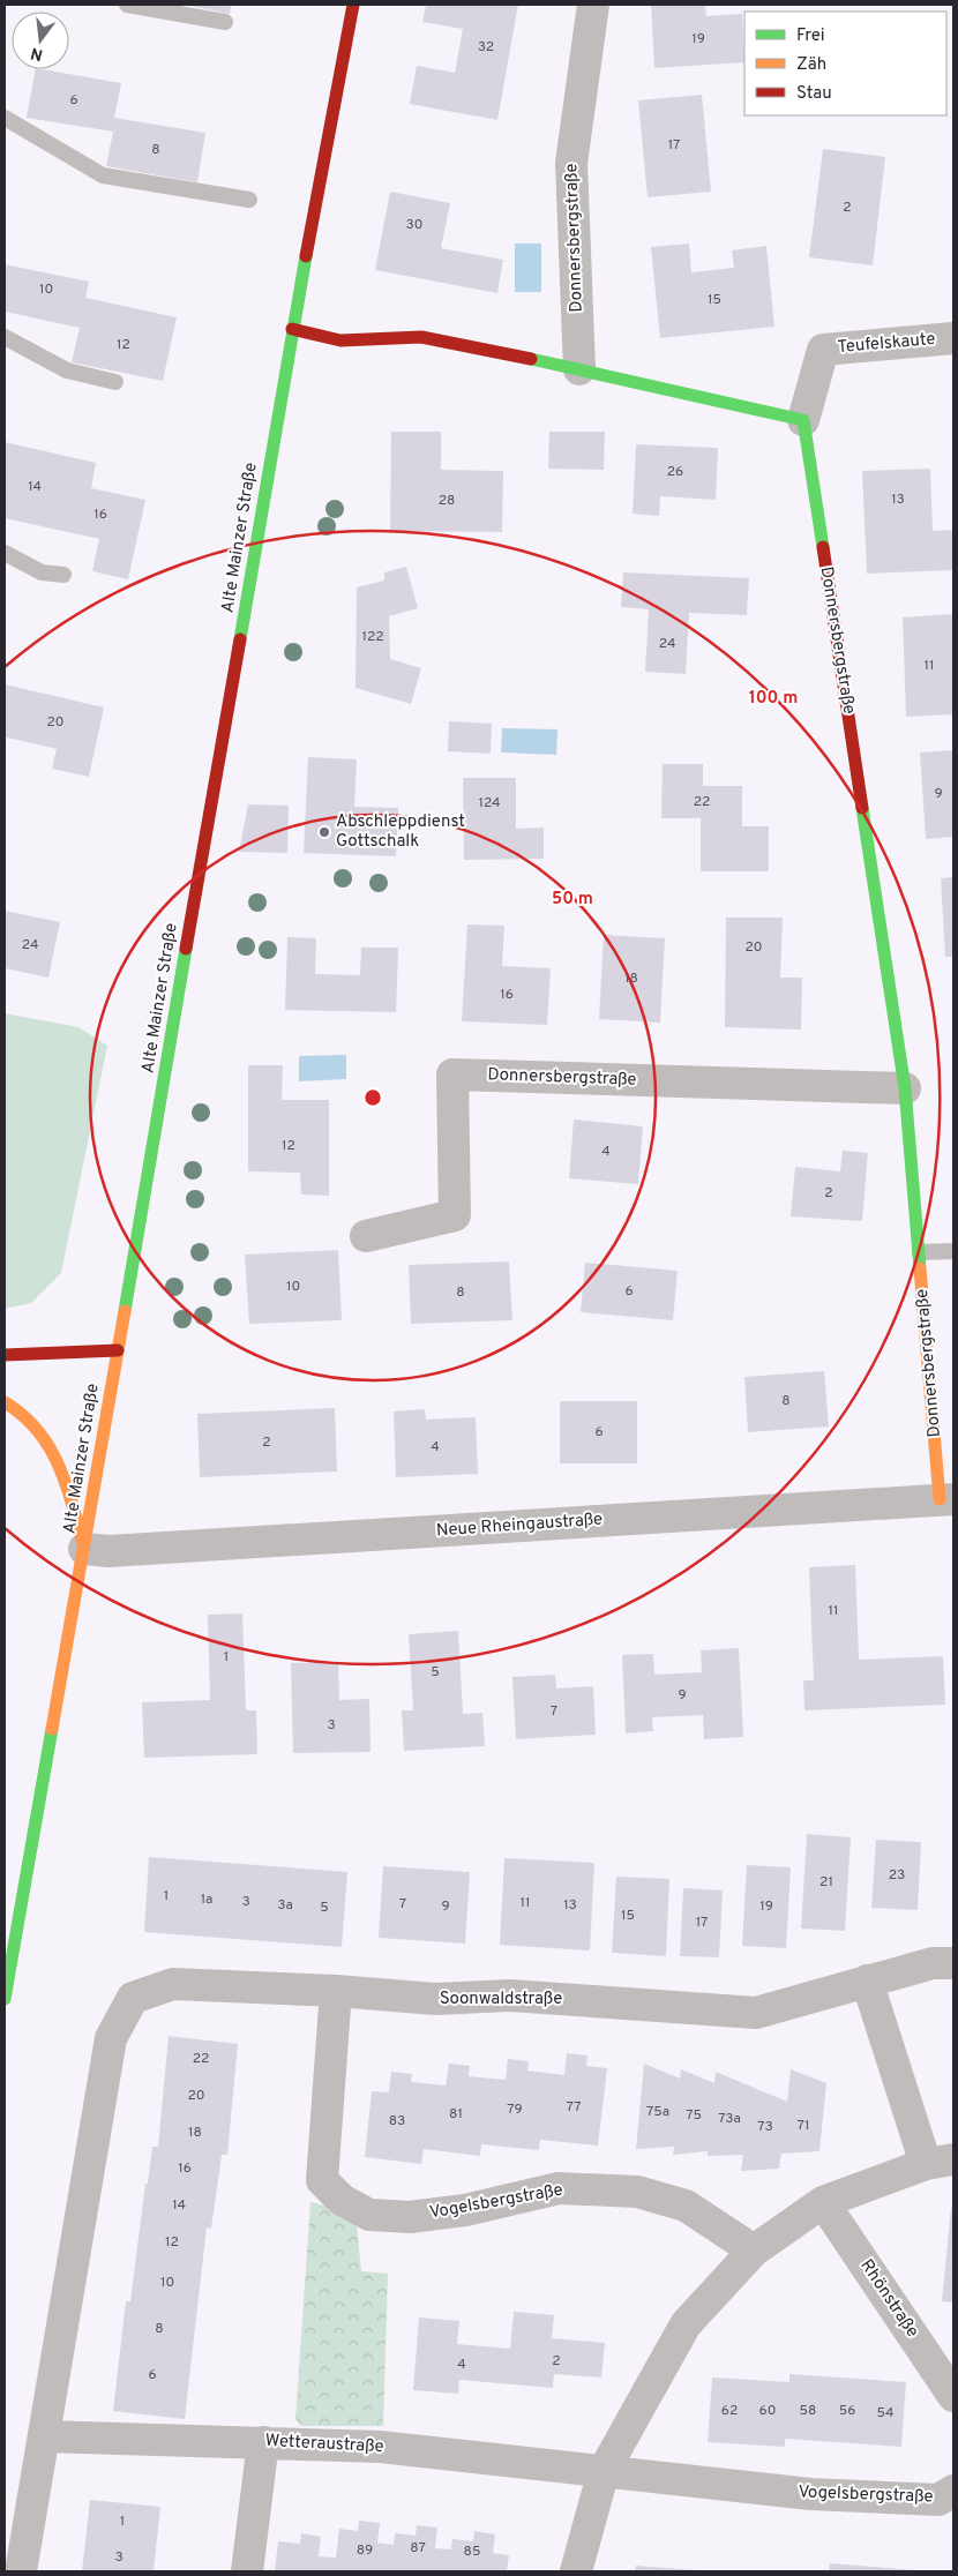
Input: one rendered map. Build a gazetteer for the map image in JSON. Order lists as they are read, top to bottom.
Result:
{
  "streets": {
    "street": [
      "Donnersbergstraße",
      "Teufelskaute",
      "Alte Mainzer Straße",
      "Neue Rheingaustraße",
      "Soonwaldstraße",
      "Vogelsbergstraße",
      "Rhönstraße",
      "Wetteraustraße"
    ]
  },
  "crossings": [
    ["Donnersbergstraße", "Teufelskaute"],
    ["Donnersbergstraße", "Neue Rheingaustraße"],
    ["Alte Mainzer Straße", "Neue Rheingaustraße"],
    ["Soonwaldstraße", "Vogelsbergstraße"],
    ["Soonwaldstraße", "Wetteraustraße"],
    ["Vogelsbergstraße", "Wetteraustraße"]
  ],
  "places": ["Abschleppdienst Gottschalk"],
  "house_numbers": [
    "19",
    "32",
    "6",
    "17",
    "8",
    "2",
    "30",
    "10",
    "15",
    "12",
    "26",
    "14",
    "13",
    "28",
    "16",
    "122",
    "24",
    "11",
    "20",
    "9",
    "22",
    "124",
    "24",
    "20",
    "18",
    "16",
    "12",
    "4",
    "2",
    "10",
    "6",
    "8",
    "8",
    "6",
    "2",
    "4",
    "11",
    "1",
    "5",
    "9",
    "7",
    "3",
    "23",
    "21",
    "1",
    "1a",
    "3",
    "11",
    "7",
    "3a",
    "13",
    "9",
    "19",
    "5",
    "15",
    "17",
    "22",
    "20",
    "77",
    "79",
    "75a",
    "81",
    "75",
    "73a",
    "83",
    "71",
    "73",
    "18",
    "16",
    "14",
    "12",
    "10",
    "8",
    "2",
    "4",
    "6",
    "62",
    "60",
    "58",
    "56",
    "54",
    "1",
    "87",
    "89",
    "85",
    "3"
  ],
  "legend": ["Frei", "Zäh", "Stau"],
  "north": "bottom",
  "rings": ["100 m", "50 m"]
}
